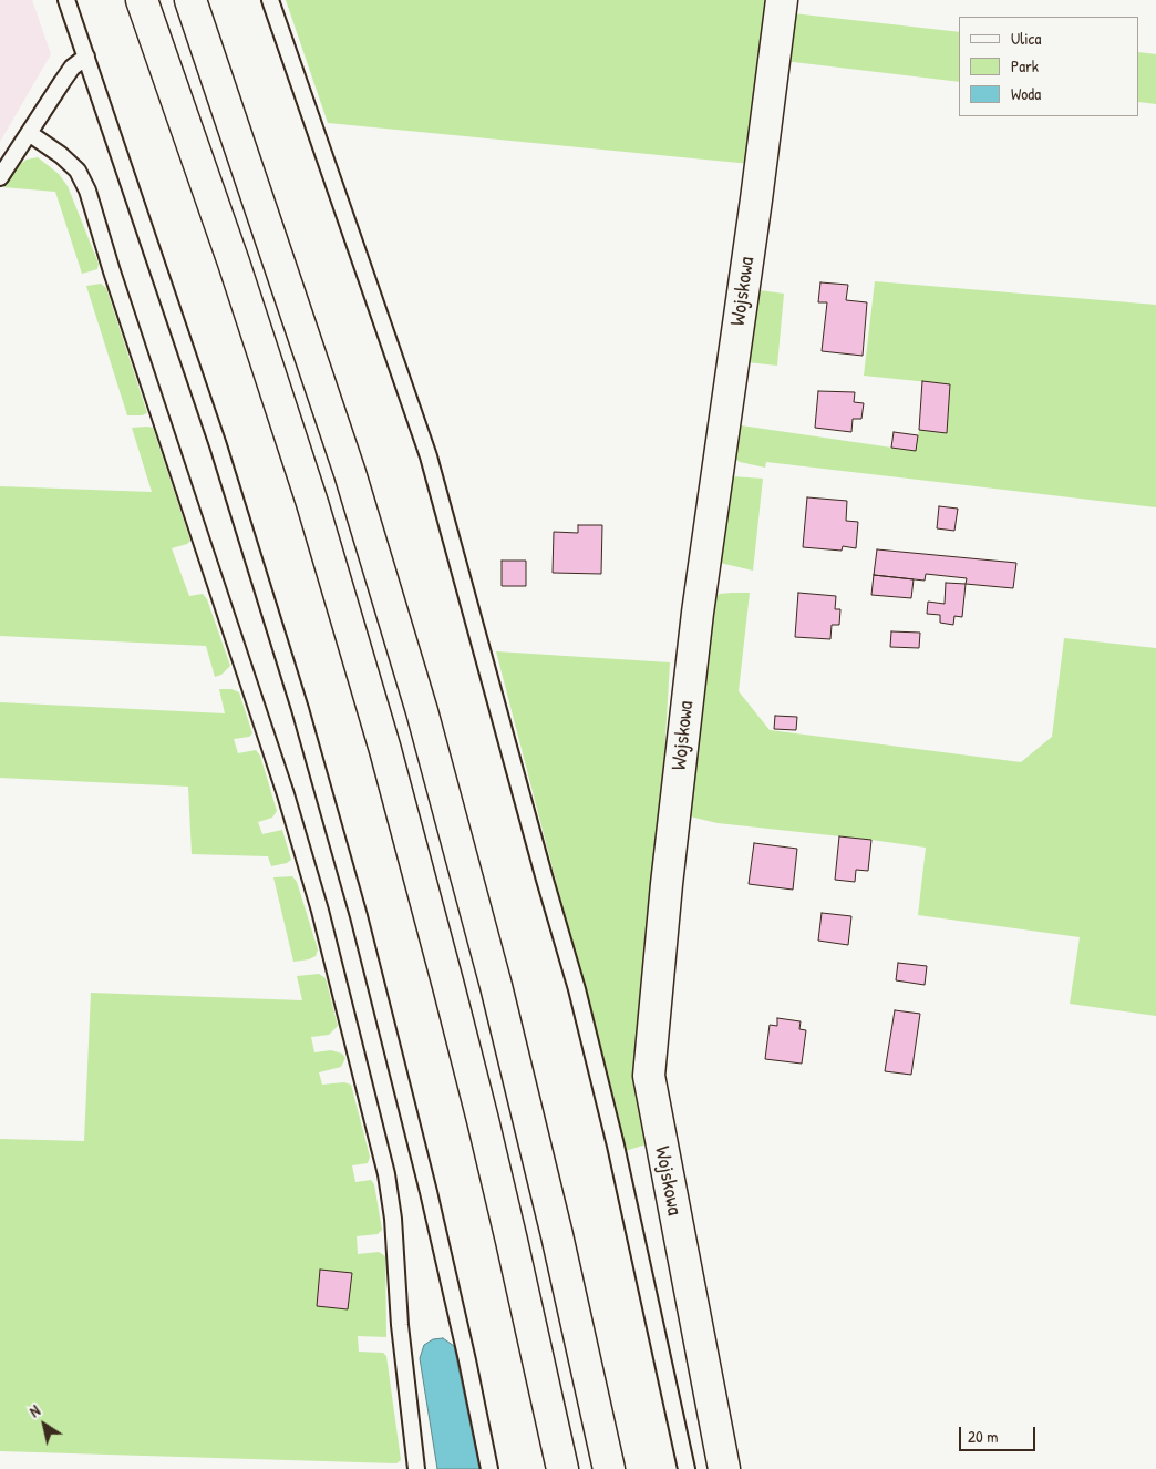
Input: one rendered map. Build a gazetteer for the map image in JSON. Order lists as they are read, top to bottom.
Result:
{
  "streets": {
    "main road": ["Wojskowa"]
  },
  "legend": ["Ulica", "Park", "Woda"],
  "scale_bar": "20 m",
  "north": "top left"
}
